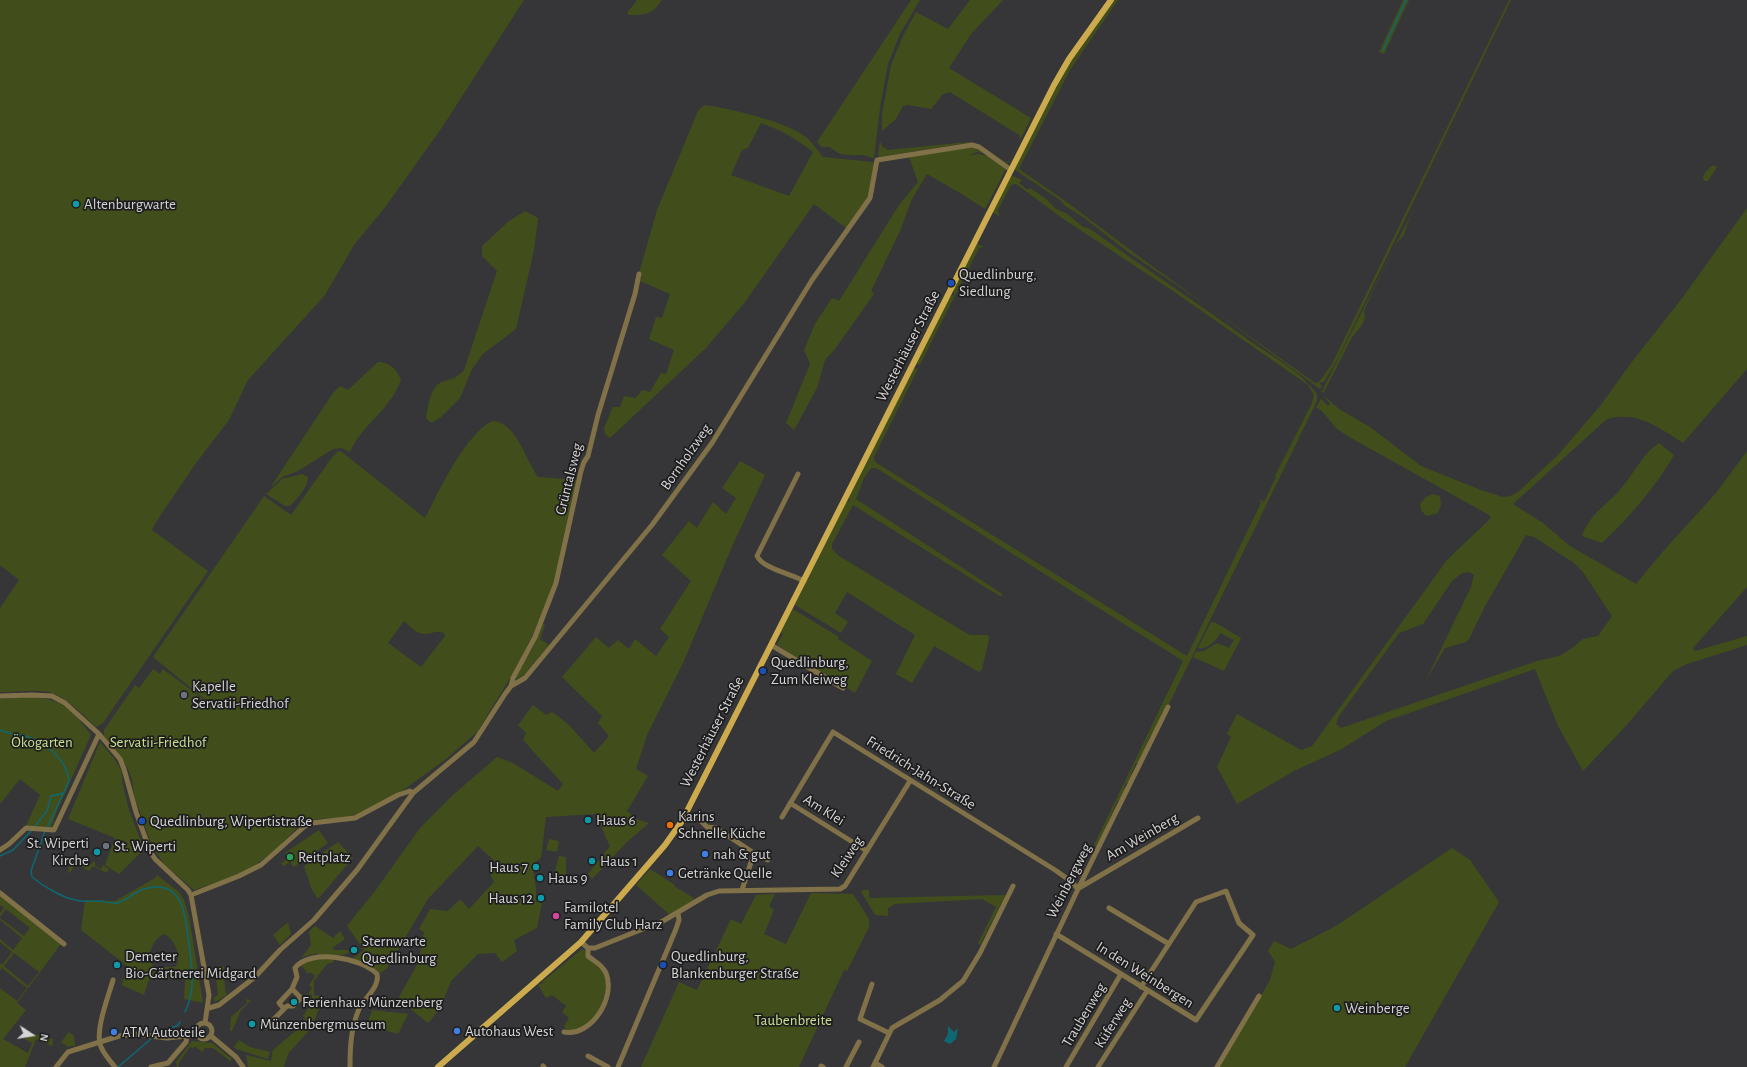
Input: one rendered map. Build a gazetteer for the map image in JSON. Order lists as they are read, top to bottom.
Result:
{
  "streets": {
    "main road": ["Westerhäuser Straße"],
    "street": [
      "Bornholzweg",
      "Grüntalsweg",
      "Friedrich-Jahn-Straße",
      "Am Klei",
      "Am Weinberg",
      "Kleiweg",
      "Weinbergweg",
      "In den Weinbergen",
      "Traubenweg",
      "Küferweg"
    ]
  },
  "crossings": [
    ["Westerhäuser Straße", "Bornholzweg"],
    ["Bornholzweg", "Grüntalsweg"],
    ["Friedrich-Jahn-Straße", "Am Klei"],
    ["Friedrich-Jahn-Straße", "Am Weinberg"],
    ["Friedrich-Jahn-Straße", "Kleiweg"],
    ["Friedrich-Jahn-Straße", "Weinbergweg"],
    ["Am Klei", "Kleiweg"],
    ["Am Weinberg", "Weinbergweg"],
    ["Weinbergweg", "In den Weinbergen"],
    ["In den Weinbergen", "Traubenweg"],
    ["In den Weinbergen", "Küferweg"]
  ],
  "parks": ["Ökogarten", "Servatii-Friedhof", "Taubenbreite"],
  "places": [
    "Altenburgwarte",
    "Quedlinburg, Siedlung",
    "Quedlinburg, Zum Kleiweg",
    "Kapelle Servatii-Friedhof",
    "Haus 6",
    "Quedlinburg, Wipertistraße",
    "Karins Schnelle Küche",
    "St. Wiperti",
    "St. Wiperti Kirche",
    "nah & gut",
    "Reitplatz",
    "Haus 1",
    "Haus 7",
    "Getränke Quelle",
    "Haus 9",
    "Haus 12",
    "Familotel Family Club Harz",
    "Sternwarte Quedlinburg",
    "Demeter Bio-Gärtnerei Midgard",
    "Quedlinburg, Blankenburger Straße",
    "Ferienhaus Münzenberg",
    "Weinberge",
    "Münzenbergmuseum",
    "Autohaus West",
    "ATM Autoteile"
  ],
  "north": "right"
}
